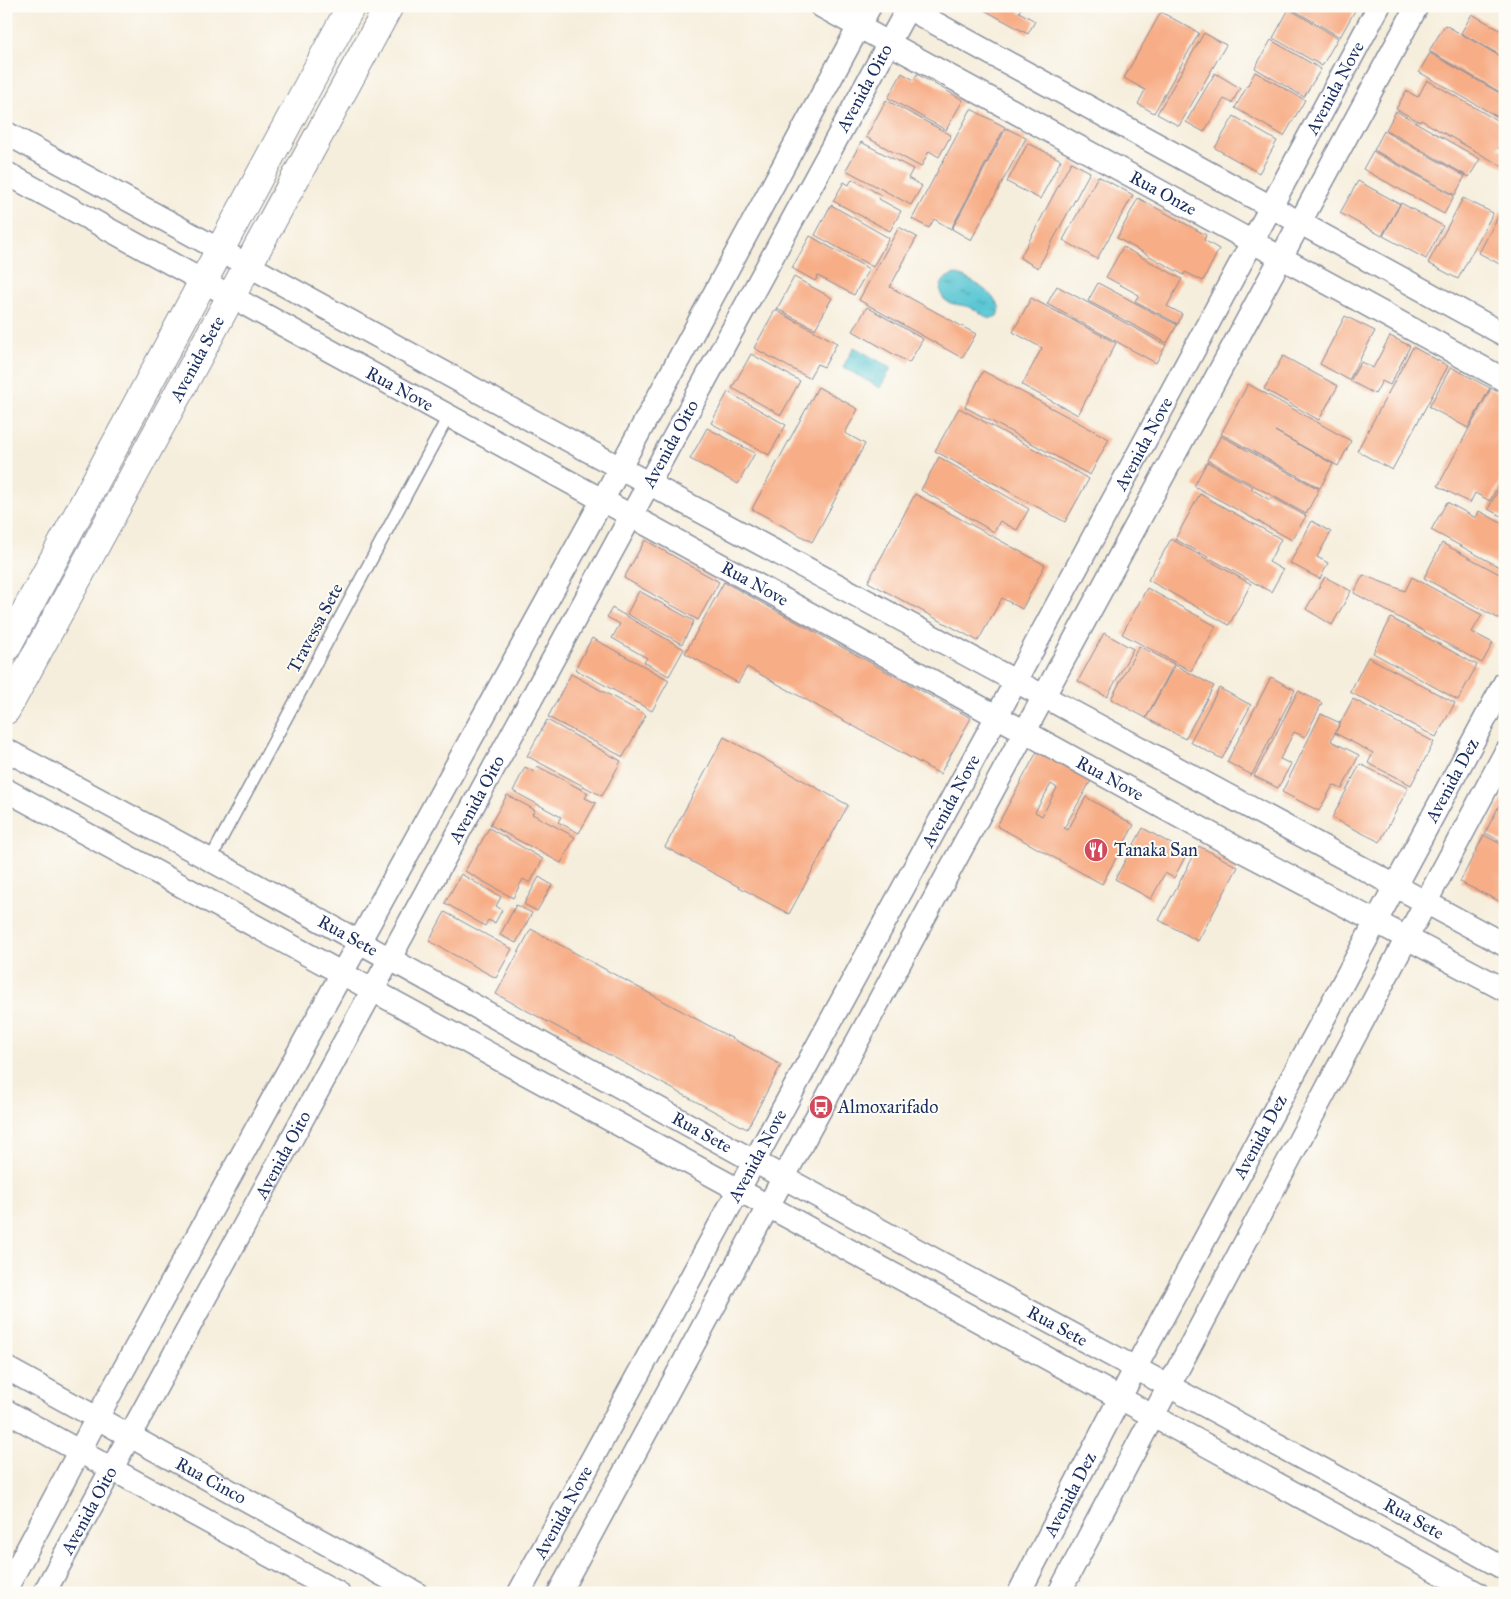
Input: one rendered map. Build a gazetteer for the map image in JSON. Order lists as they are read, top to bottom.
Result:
{
  "streets": {
    "street": [
      "Avenida Nove",
      "Avenida Oito",
      "Rua Onze",
      "Avenida Sete",
      "Rua Nove",
      "Avenida Dez",
      "Rua Sete",
      "Rua Cinco"
    ],
    "lane": ["Travessa Sete"]
  },
  "crossings": [
    ["Avenida Nove", "Rua Onze"],
    ["Avenida Nove", "Rua Nove"],
    ["Avenida Nove", "Rua Sete"],
    ["Avenida Oito", "Rua Onze"],
    ["Avenida Oito", "Rua Nove"],
    ["Avenida Oito", "Rua Sete"],
    ["Avenida Oito", "Rua Cinco"],
    ["Avenida Sete", "Rua Nove"],
    ["Rua Nove", "Travessa Sete"],
    ["Rua Nove", "Avenida Dez"],
    ["Travessa Sete", "Rua Sete"],
    ["Avenida Dez", "Rua Sete"]
  ],
  "places": {
    "restaurant": ["Tanaka San"],
    "bus stop": ["Almoxarifado"]
  }
}
